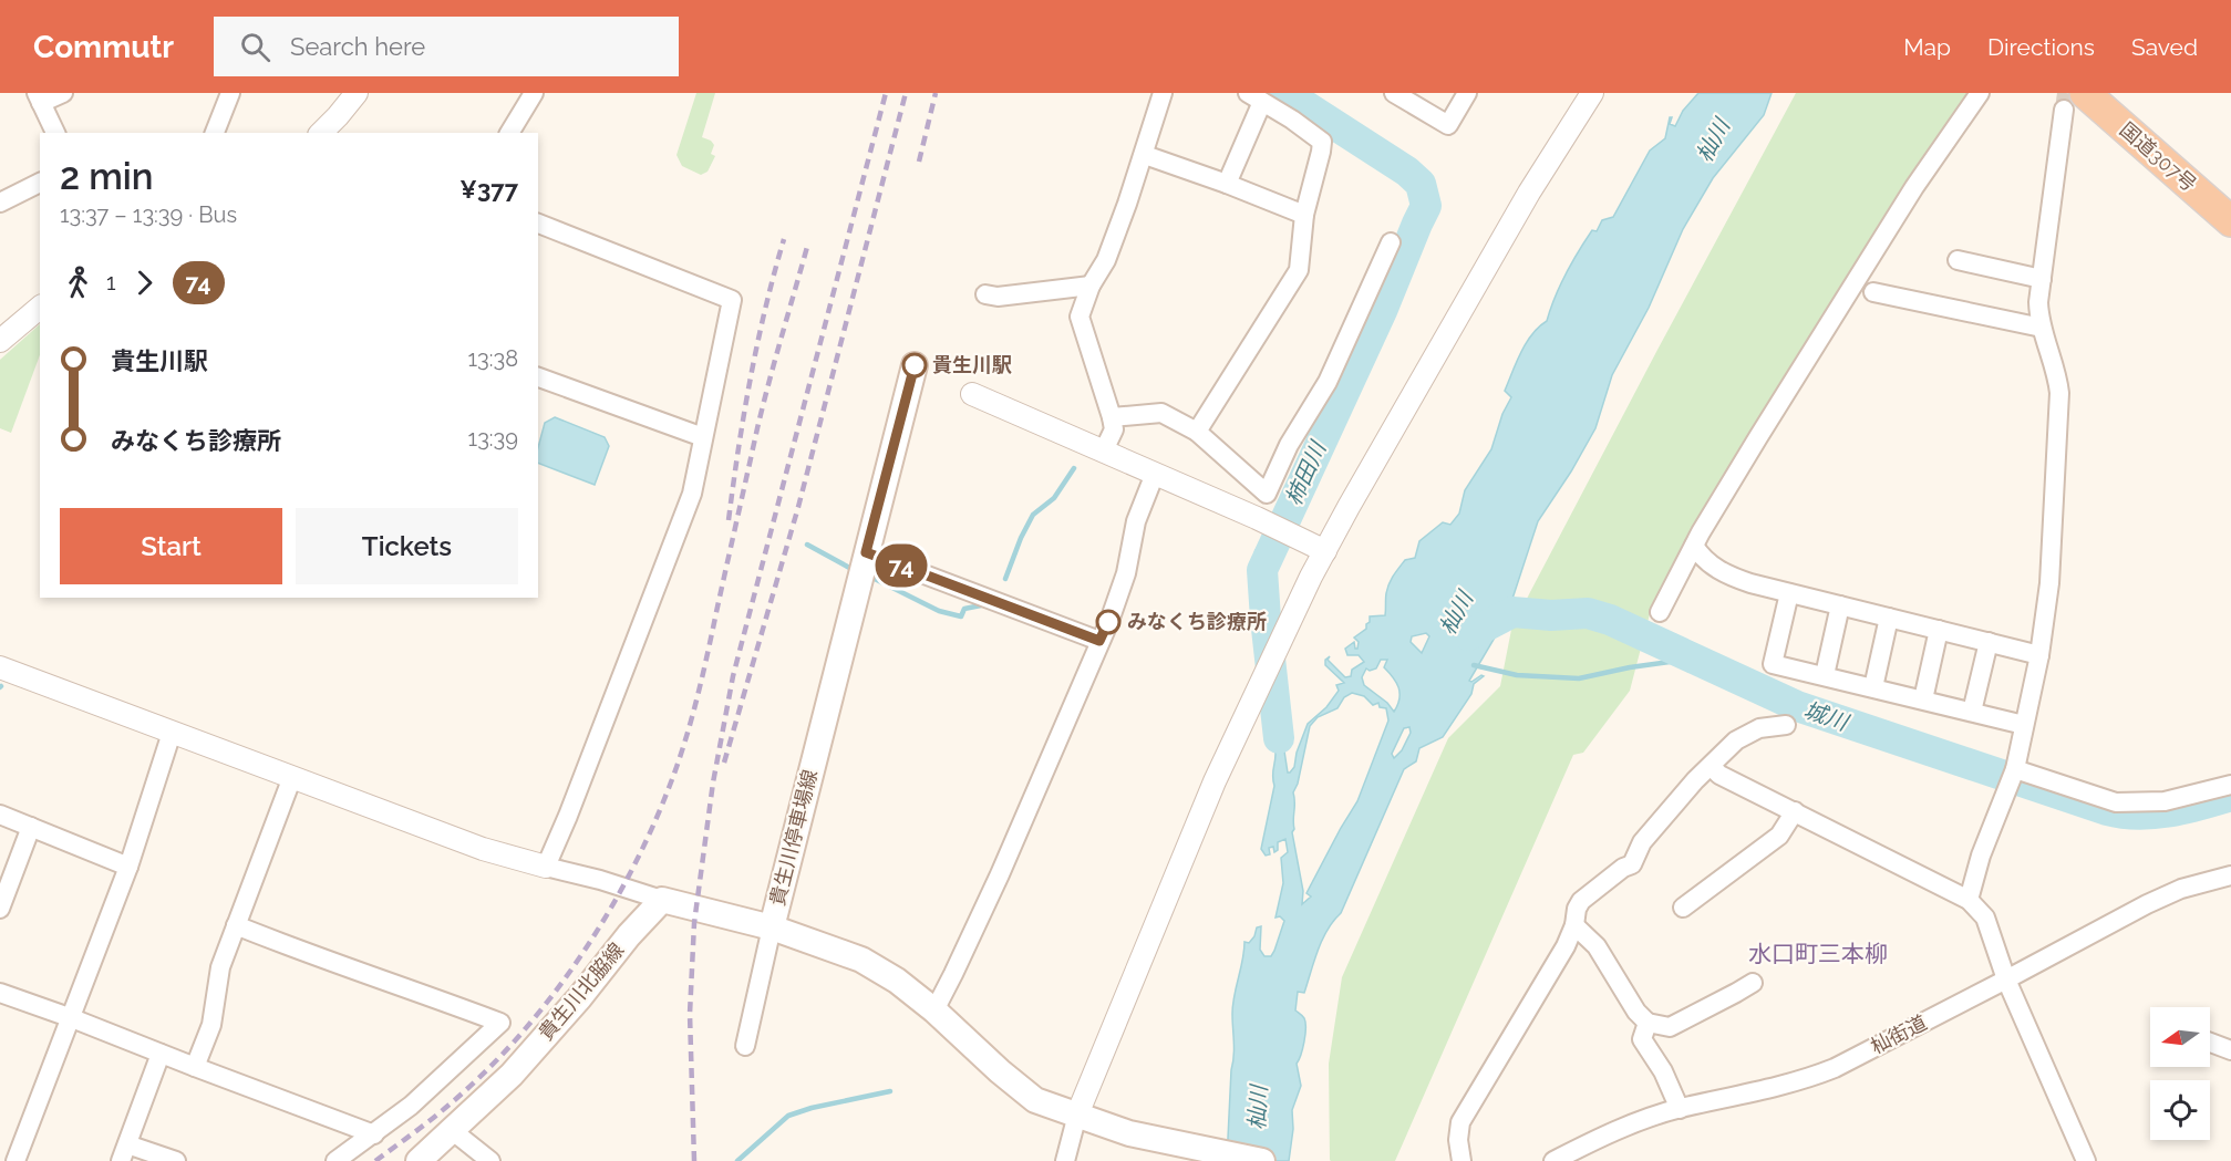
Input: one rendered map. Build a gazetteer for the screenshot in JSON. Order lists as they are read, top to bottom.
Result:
{
  "streets": {
    "highway": ["国道307号"],
    "main road": ["貴生川停車場線", "貴生川北脇線"],
    "street": ["杣街道"]
  },
  "districts": ["水口町三本柳"],
  "water": ["杣川", "柿田川", "城川"],
  "places": ["貴生川駅", "みなくち診療所"],
  "lines": ["bus line 74"],
  "north": "left",
  "page": {
    "header": "Commutr",
    "search": "Search here",
    "nav": ["Map", "Directions", "Saved"],
    "on_map": "74",
    "heading": ["2 min", "13:37 – 13:39 · Bus", "¥377"],
    "legs": ["1", "74"],
    "list": [
      {
        "name": "貴生川駅",
        "value": "13:38"
      },
      {
        "name": "みなくち診療所",
        "value": "13:39"
      }
    ],
    "buttons": ["Start", "Tickets"]
  }
}
